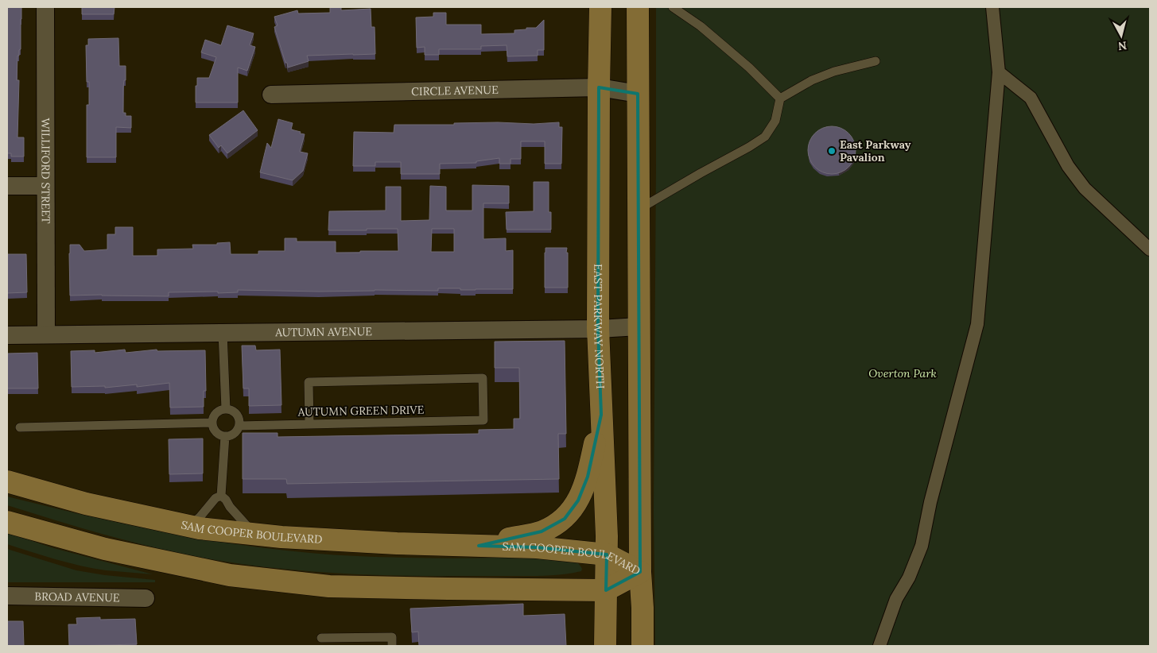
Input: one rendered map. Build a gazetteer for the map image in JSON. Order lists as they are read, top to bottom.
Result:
{
  "streets": {
    "main road": ["EAST PARKWAY NORTH", "SAM COOPER BOULEVARD"],
    "street": [
      "CIRCLE AVENUE",
      "WILLIFORD STREET",
      "AUTUMN AVENUE",
      "BROAD AVENUE"
    ],
    "lane": ["AUTUMN GREEN DRIVE"]
  },
  "crossings": [
    ["CIRCLE AVENUE", "EAST PARKWAY NORTH"],
    ["WILLIFORD STREET", "AUTUMN AVENUE"],
    ["EAST PARKWAY NORTH", "AUTUMN AVENUE"],
    ["EAST PARKWAY NORTH", "SAM COOPER BOULEVARD"]
  ],
  "parks": ["Overton Park"],
  "places": ["East Parkway Pavalion"],
  "north": "bottom"
}
